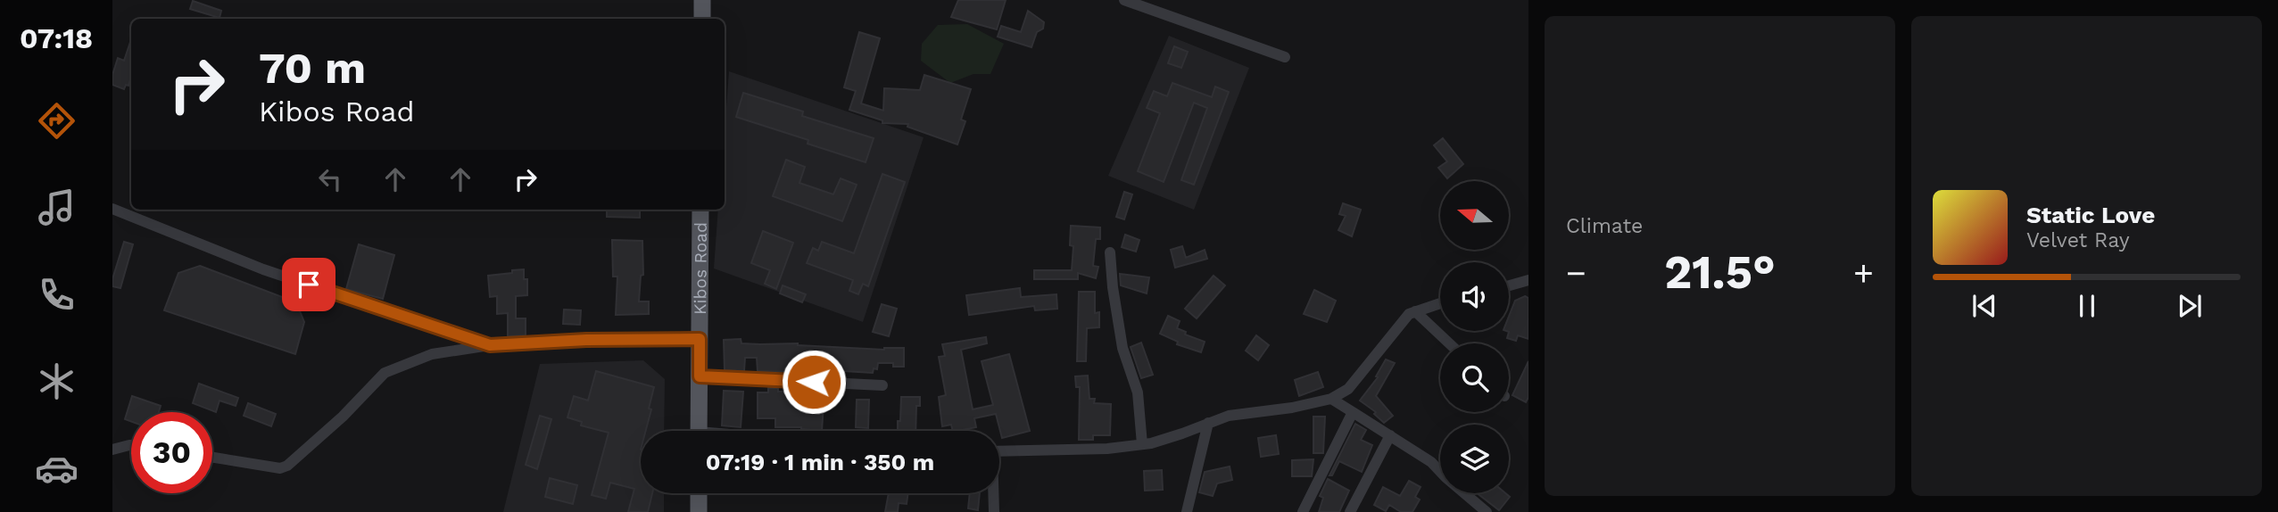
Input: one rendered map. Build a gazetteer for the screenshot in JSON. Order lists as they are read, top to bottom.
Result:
{
  "streets": {
    "main road": ["Kibos Road"]
  },
  "north": "left",
  "page": {
    "tabs": "07:18",
    "tile": "Climate",
    "turn": ["70 m", "Kibos Road"],
    "song": ["Static Love", "Velvet Ray"],
    "heat": ["−", "21.5°", "+"],
    "limit": "30",
    "trip": "07:19 · 1 min · 350 m"
  }
}
